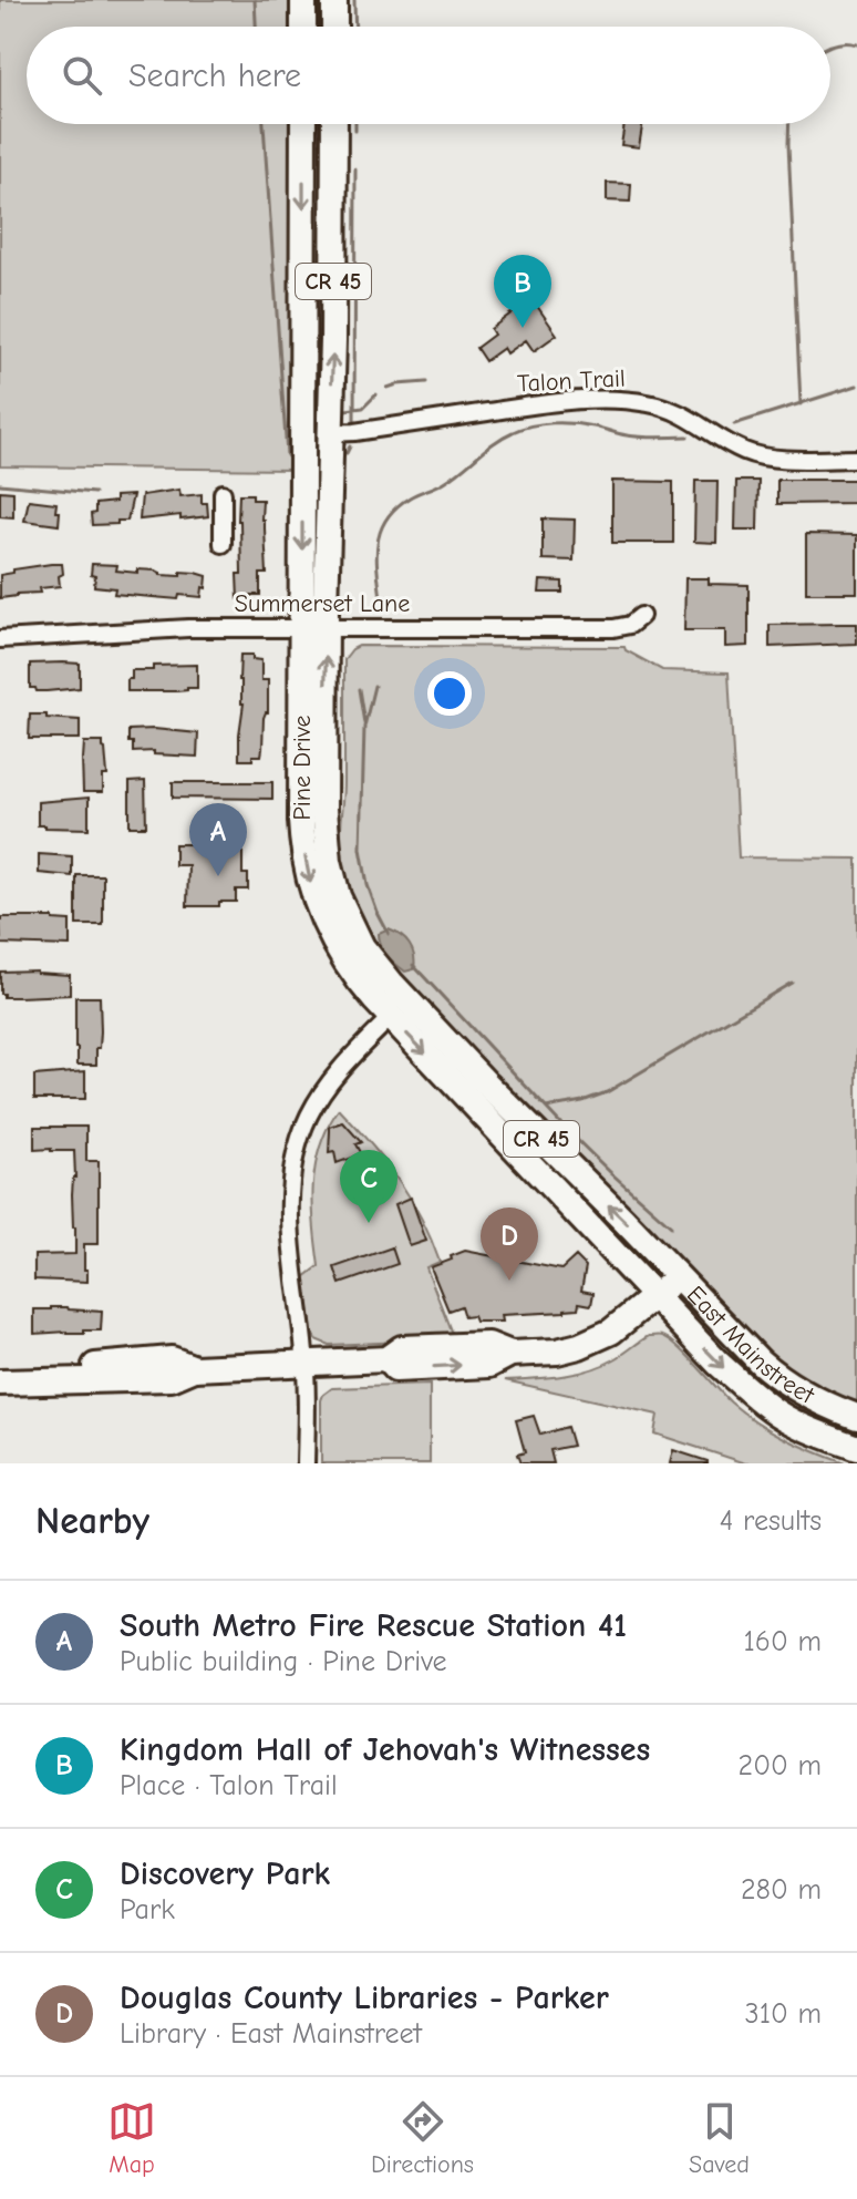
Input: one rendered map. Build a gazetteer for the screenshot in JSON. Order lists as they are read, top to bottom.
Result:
{
  "streets": {
    "main road": ["CR 45", "Pine Drive", "East Mainstreet"],
    "street": ["Talon Trail", "Summerset Lane"]
  },
  "crossings": [
    ["Talon Trail", "Pine Drive"],
    ["Summerset Lane", "Pine Drive"],
    ["Pine Drive", "East Mainstreet"]
  ],
  "page": {
    "search": "Search here",
    "pins": [
      "B",
      "A",
      "C",
      "D"
    ],
    "heading": ["Nearby", "4 results"],
    "list": [
      {
        "mark": "A",
        "name": "South Metro Fire Rescue Station 41",
        "note": "Public building · Pine Drive",
        "value": "160 m"
      },
      {
        "mark": "B",
        "name": "Kingdom Hall of Jehovah's Witnesses",
        "note": "Place · Talon Trail",
        "value": "200 m"
      },
      {
        "mark": "C",
        "name": "Discovery Park",
        "note": "Park",
        "value": "280 m"
      },
      {
        "mark": "D",
        "name": "Douglas County Libraries - Parker",
        "note": "Library · East Mainstreet",
        "value": "310 m"
      }
    ],
    "nav": ["Map", "Directions", "Saved"]
  }
}
